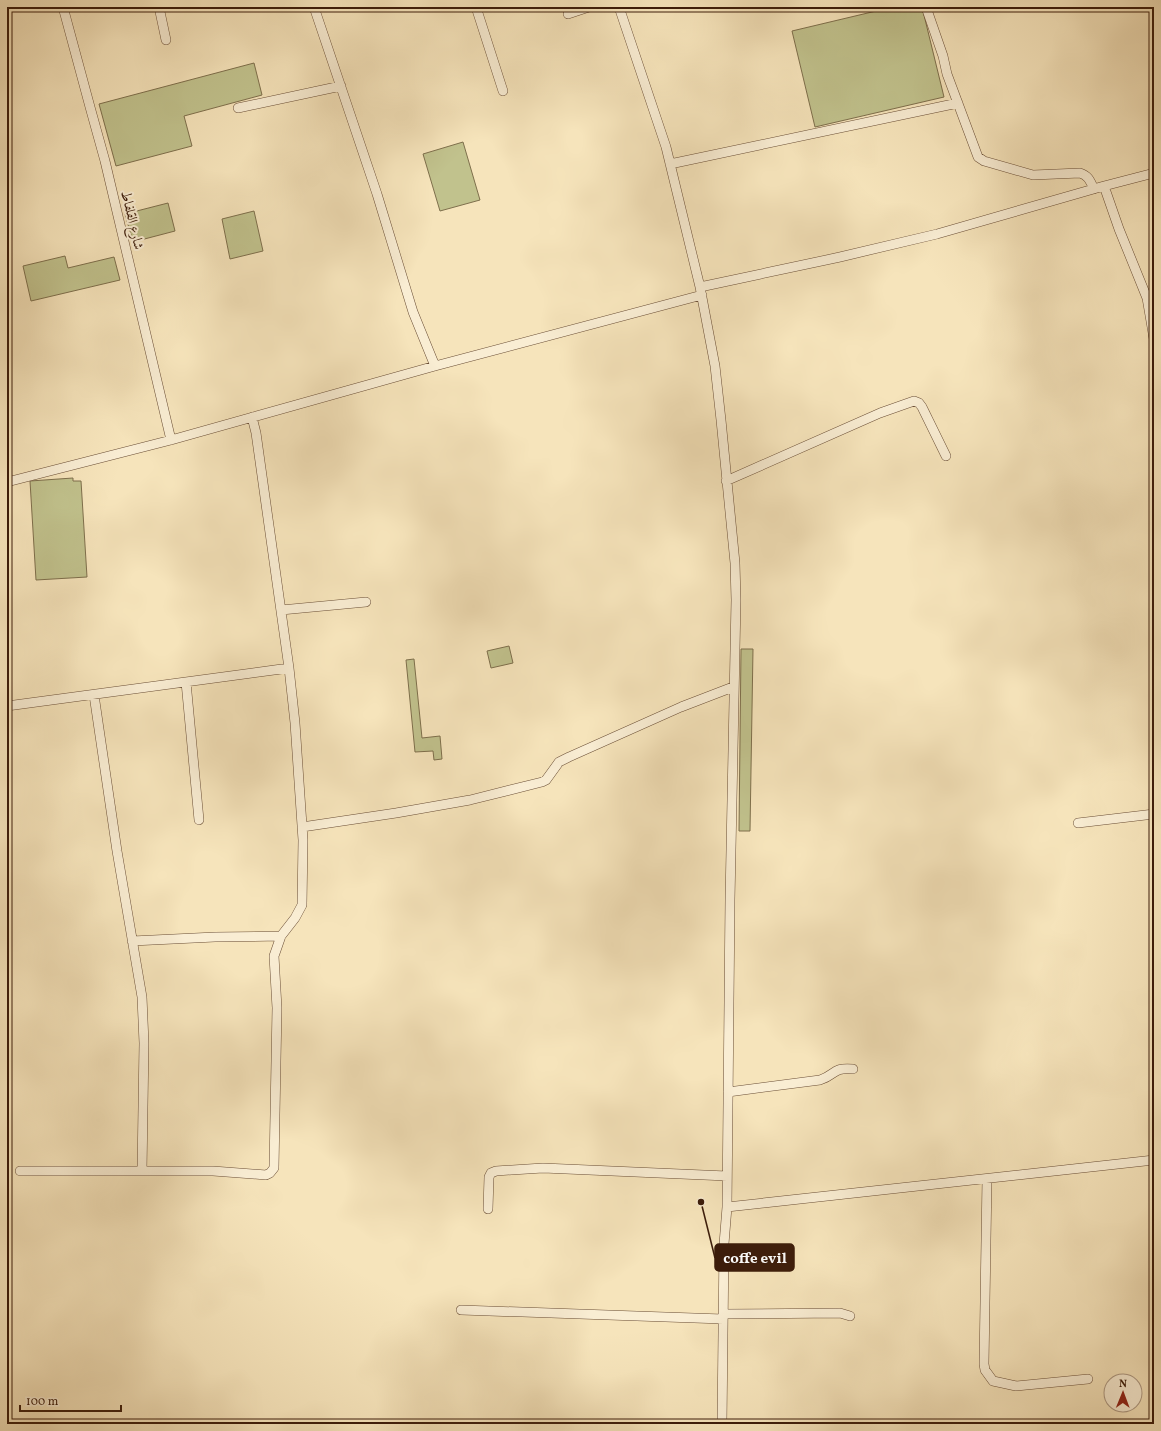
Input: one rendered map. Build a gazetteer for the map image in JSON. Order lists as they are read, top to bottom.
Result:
{
  "streets": {
    "street": ["شارع القلفاط"]
  },
  "places": ["coffe evil"],
  "scale_bar": "100 m",
  "north": "top"
}
